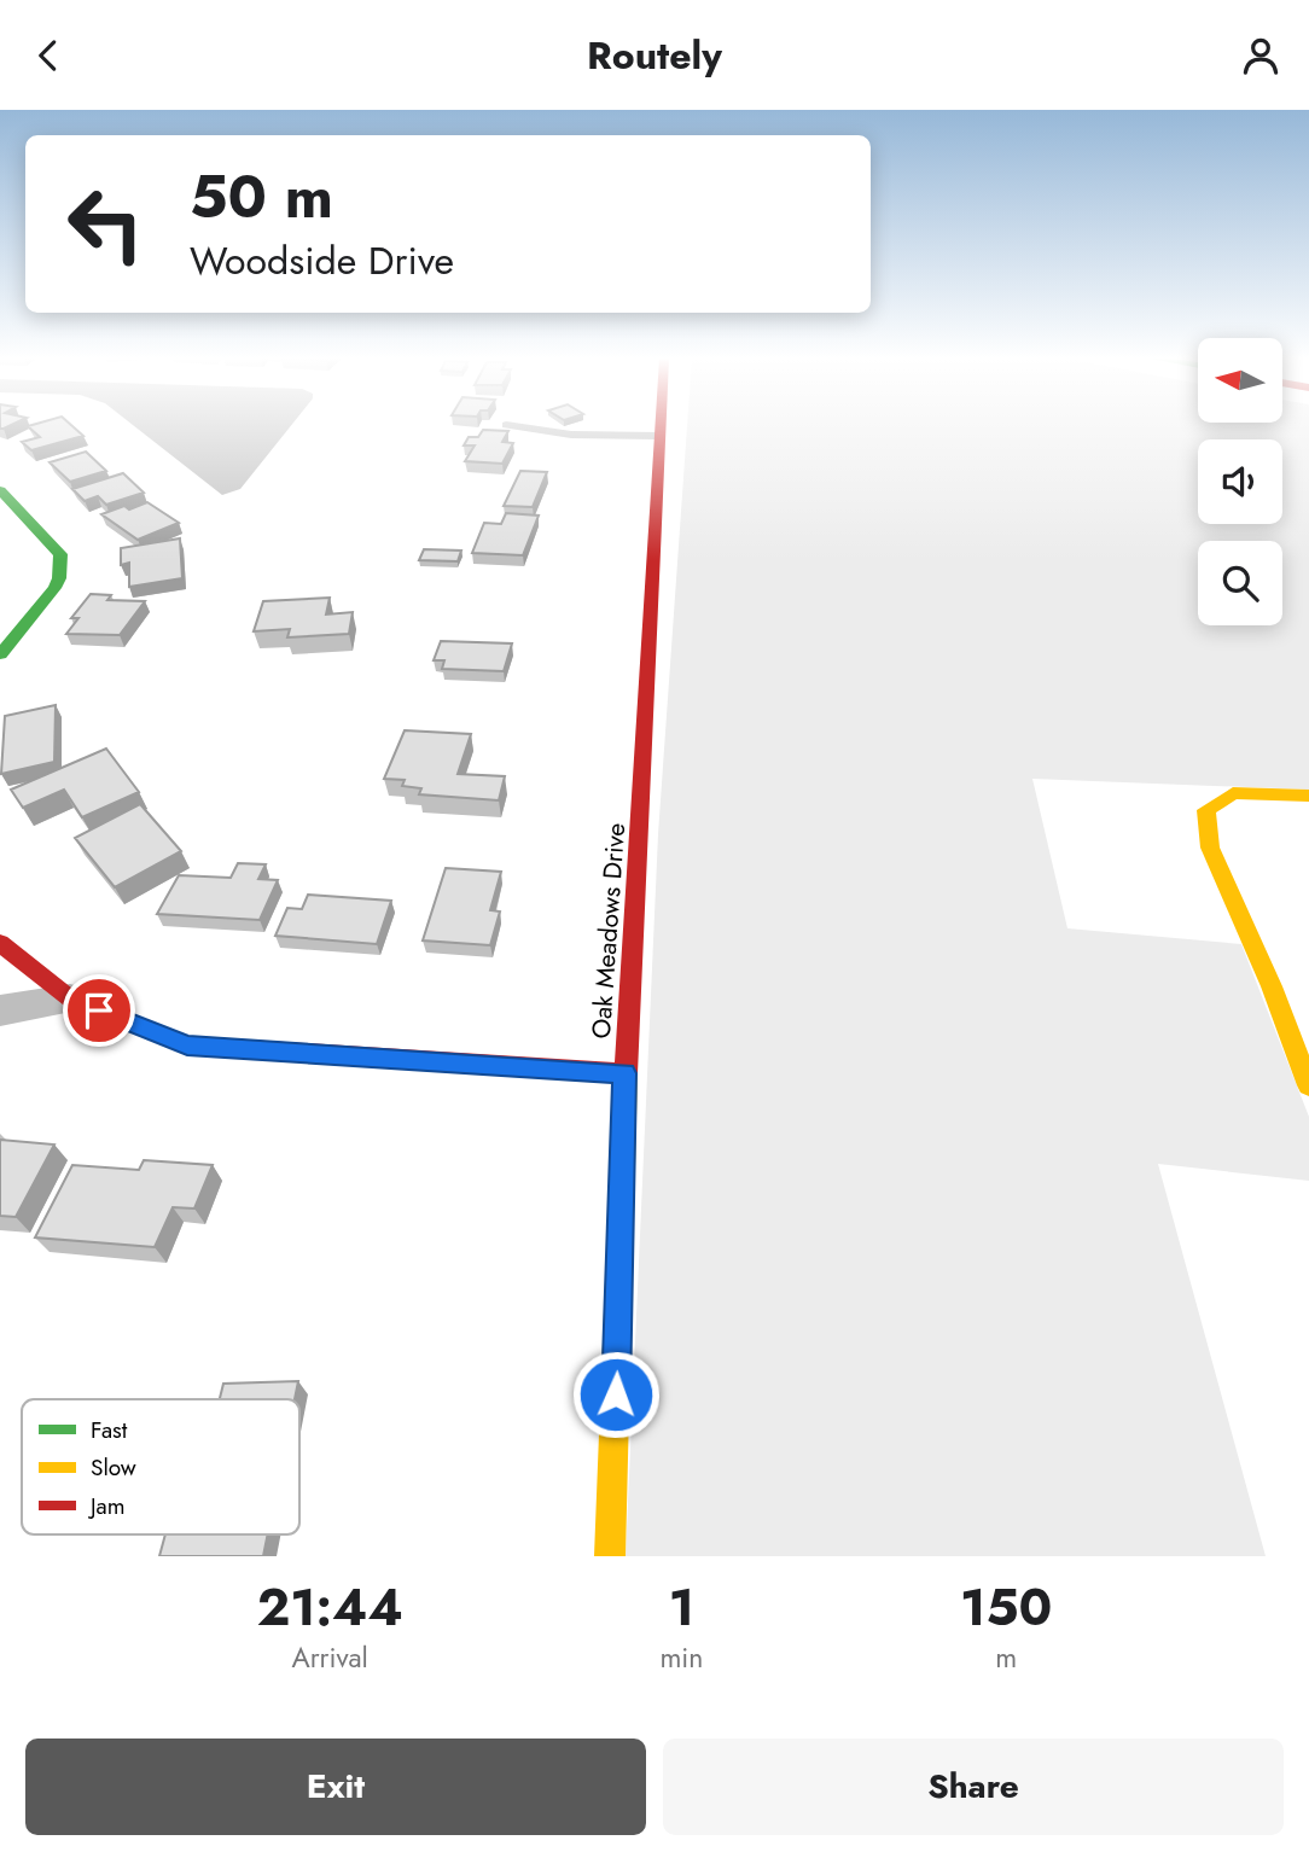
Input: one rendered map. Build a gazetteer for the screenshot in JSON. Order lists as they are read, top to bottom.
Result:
{
  "streets": {
    "main road": ["Oak Meadows Drive"]
  },
  "legend": ["Fast", "Slow", "Jam"],
  "north": "left",
  "page": {
    "header": "Routely",
    "turn": ["50 m", "Woodside Drive"],
    "eta": [
      "21:44",
      "Arrival",
      "1",
      "min",
      "150",
      "m"
    ],
    "buttons": ["Exit", "Share"]
  }
}
